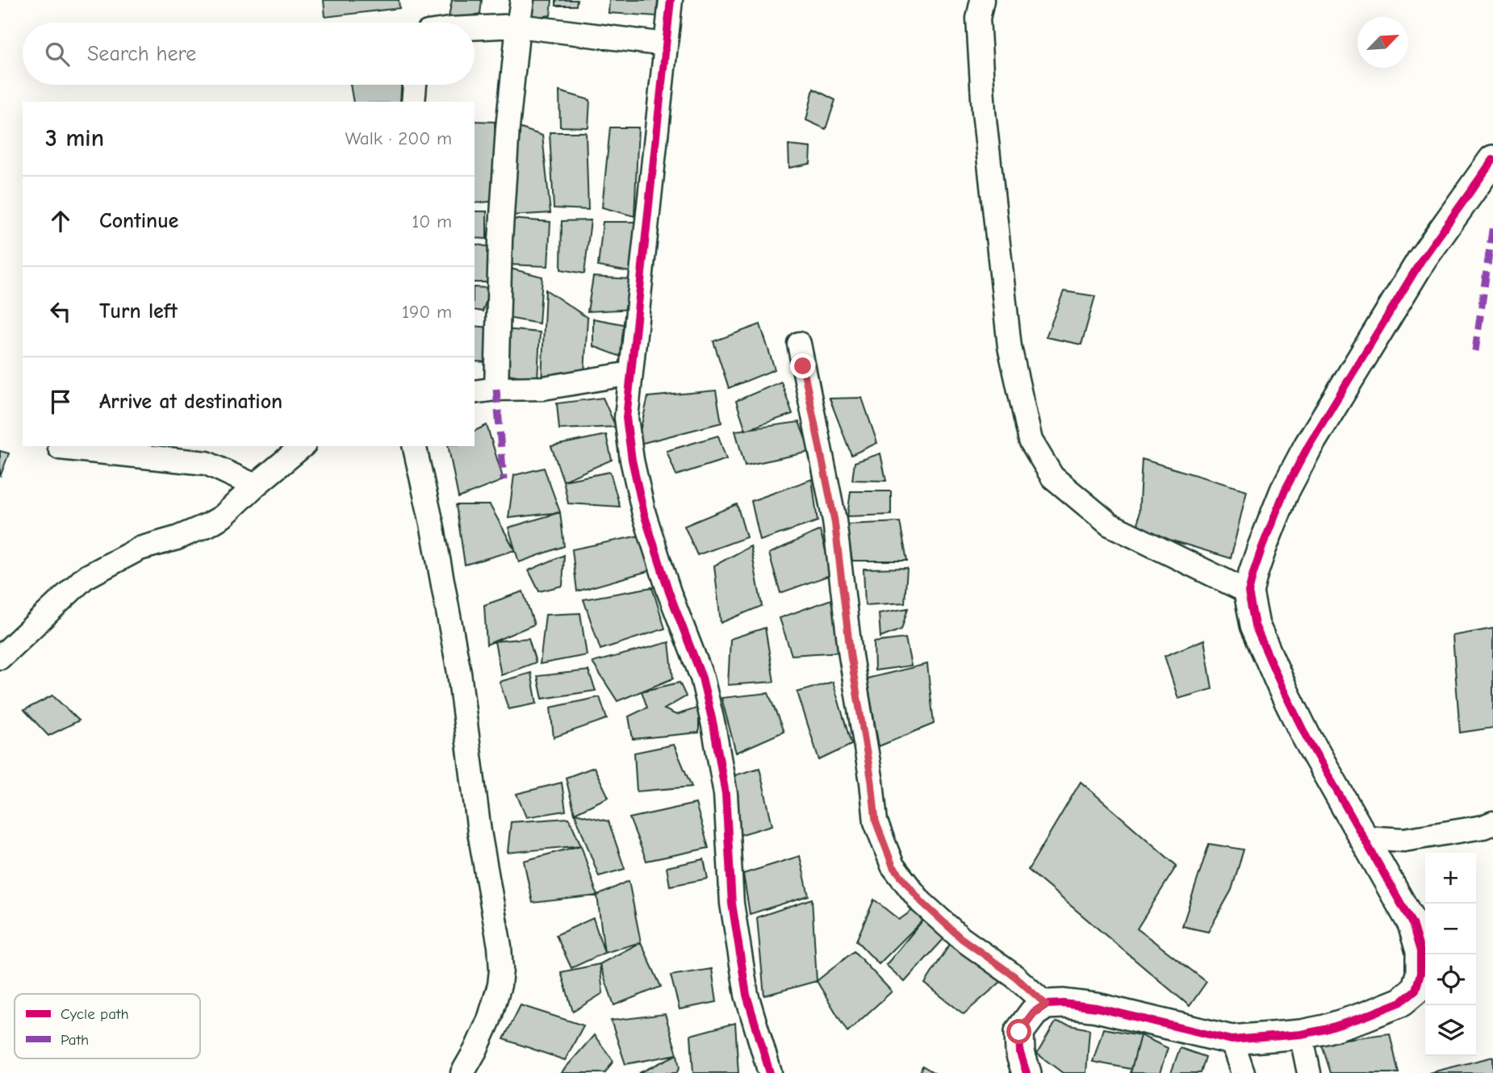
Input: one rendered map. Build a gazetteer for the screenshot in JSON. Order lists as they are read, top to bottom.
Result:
{
  "legend": ["Cycle path", "Path"],
  "north": "top right",
  "page": {
    "search": "Search here",
    "heading": ["3 min", "Walk · 200 m"],
    "list": [
      ["Continue", "10 m"],
      ["Turn left", "190 m"],
      "Arrive at destination"
    ],
    "map_buttons": ["+", "−"]
  }
}
